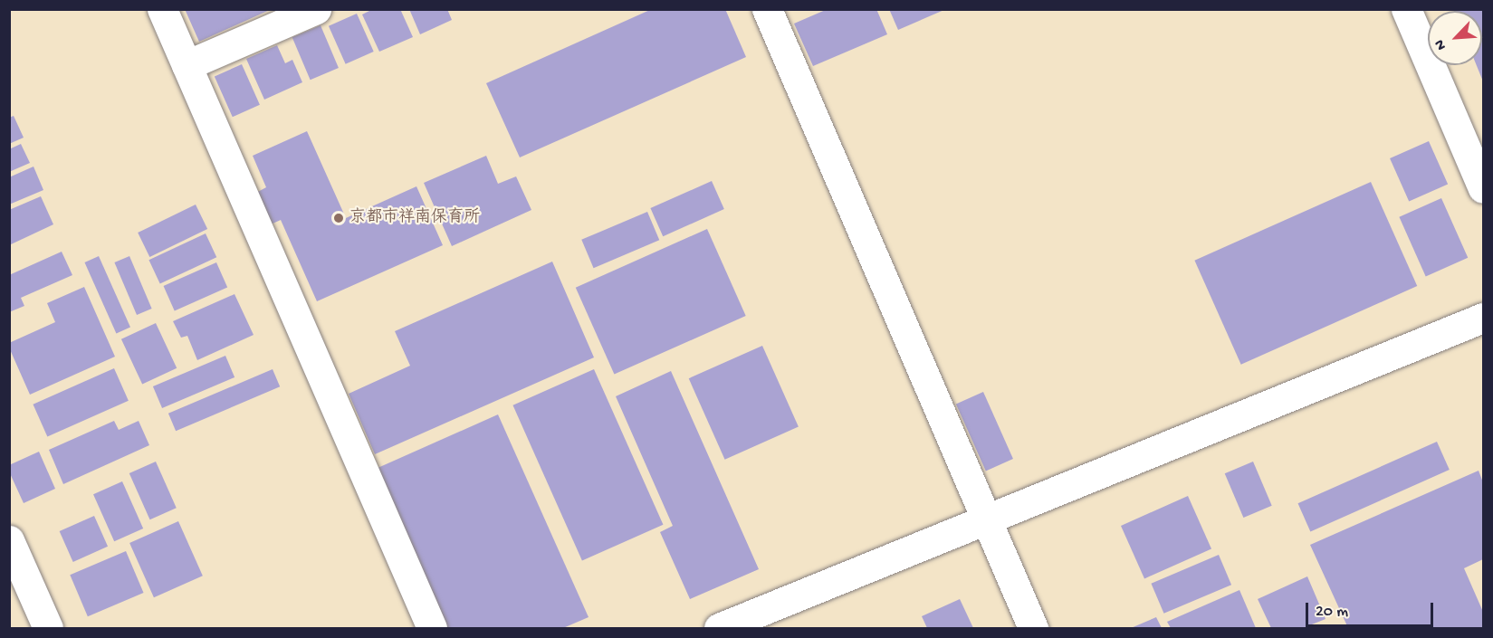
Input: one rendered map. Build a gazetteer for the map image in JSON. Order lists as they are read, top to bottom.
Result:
{
  "places": ["京都市祥南保育所"],
  "scale_bar": "20 m",
  "north": "bottom left"
}
